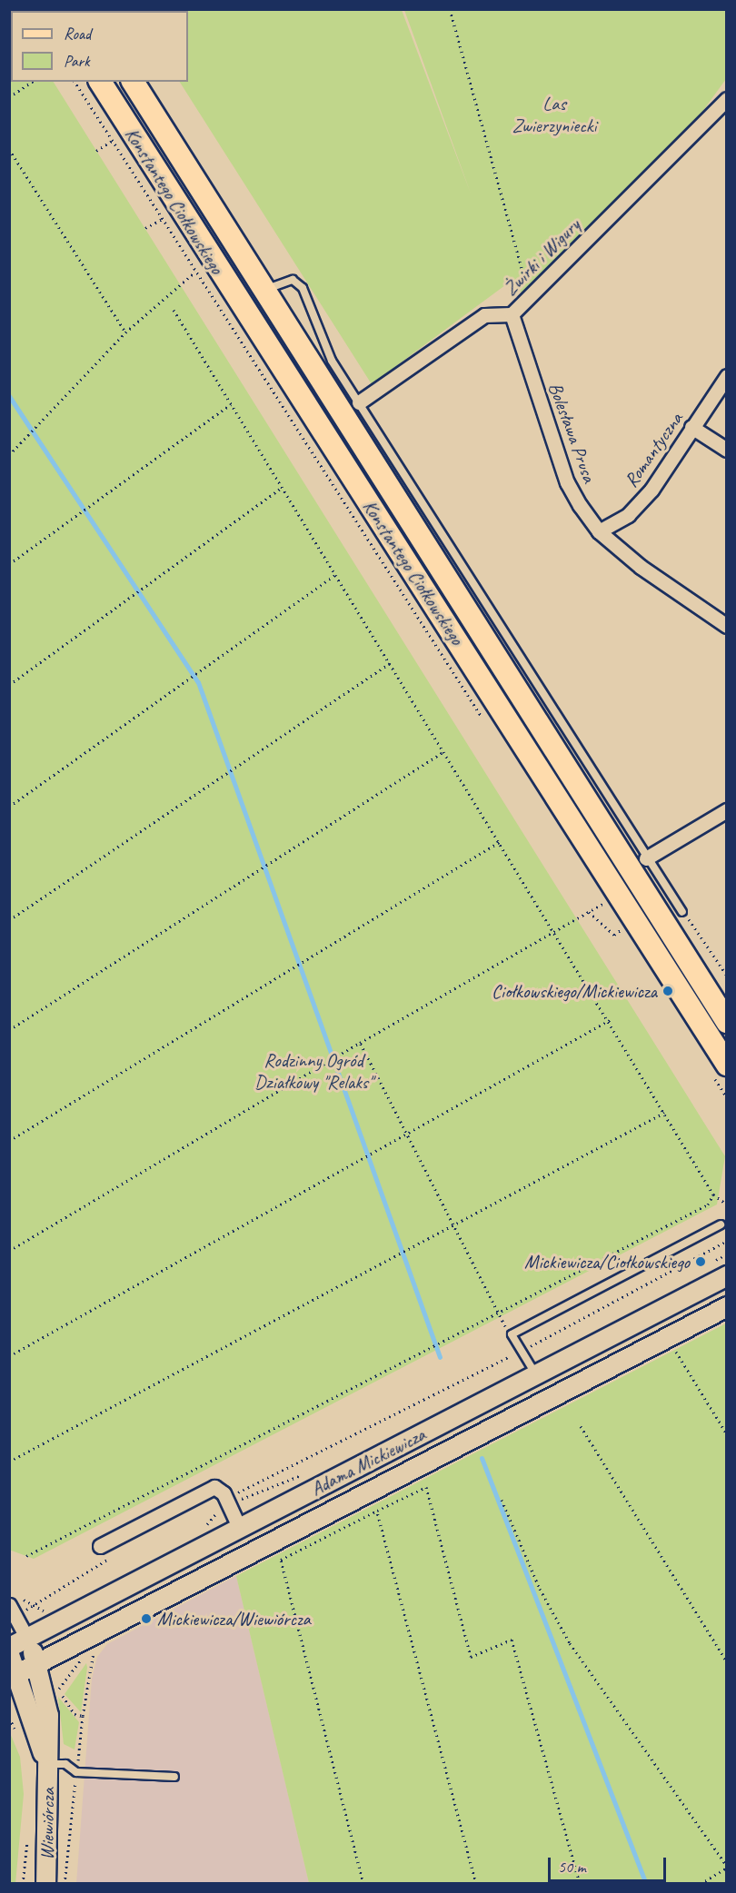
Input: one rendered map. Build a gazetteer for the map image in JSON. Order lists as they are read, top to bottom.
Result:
{
  "streets": {
    "main road": ["Konstantego Ciołkowskiego"],
    "street": [
      "Żwirki i Wigury",
      "Bolesława Prusa",
      "Romantyczna",
      "Adama Mickiewicza",
      "Wiewiórcza"
    ]
  },
  "crossings": [
    ["Żwirki i Wigury", "Bolesława Prusa"],
    ["Bolesława Prusa", "Romantyczna"],
    ["Adama Mickiewicza", "Wiewiórcza"]
  ],
  "parks": ["Las Zwierzyniecki", "Rodzinny Ogród Działkowy \"Relaks\""],
  "places": ["Ciołkowskiego/Mickiewicza", "Mickiewicza/Ciołkowskiego", "Mickiewicza/Wiewiórcza"],
  "legend": ["Road", "Park"],
  "scale_bar": "50 m"
}
